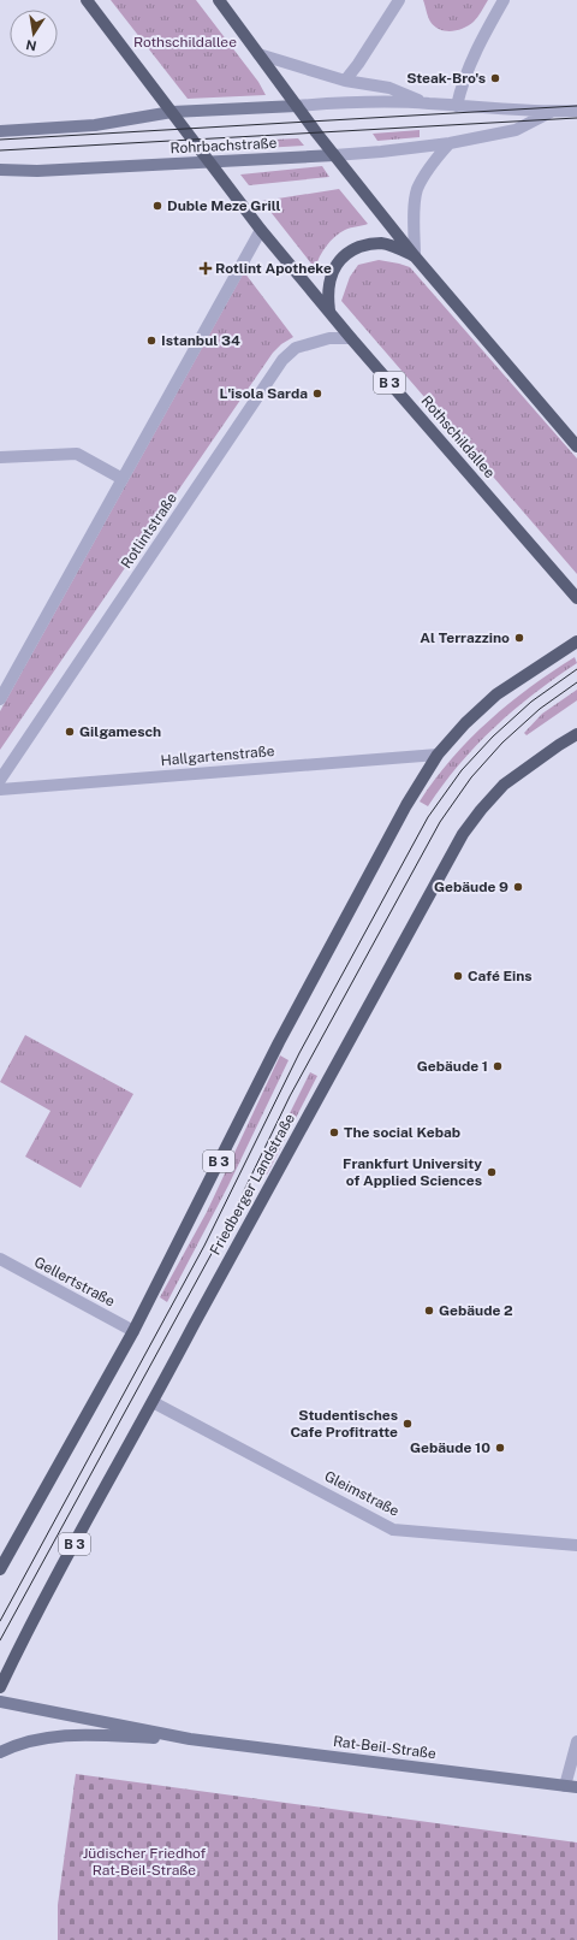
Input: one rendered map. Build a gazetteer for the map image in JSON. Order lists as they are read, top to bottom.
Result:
{
  "streets": {
    "main road": [
      "Rohrbachstraße",
      "B 3",
      "Rothschildallee",
      "Friedberger Landstraße",
      "Rat-Beil-Straße"
    ],
    "street": [
      "Rotlintstraße",
      "Hallgartenstraße",
      "Gellertstraße",
      "Gleimstraße"
    ]
  },
  "crossings": [
    ["Rohrbachstraße", "Rothschildallee"],
    ["B 3", "Hallgartenstraße"],
    ["B 3", "Gellertstraße"],
    ["Rothschildallee", "Rotlintstraße"],
    ["Friedberger Landstraße", "Gleimstraße"]
  ],
  "parks": ["Rothschildallee", "Jüdischer Friedhof Rat-Beil-Straße"],
  "places": {
    "other": [
      "Steak-Bro's",
      "Duble Meze Grill",
      "Istanbul 34",
      "L'isola Sarda",
      "Al Terrazzino",
      "Gilgamesch",
      "Gebäude 9",
      "Café Eins",
      "Gebäude 1",
      "The social Kebab",
      "Frankfurt University of Applied Sciences",
      "Gebäude 2",
      "Studentisches Cafe Profitratte",
      "Gebäude 10"
    ],
    "health": ["Rotlint Apotheke"]
  },
  "north": "bottom"
}
